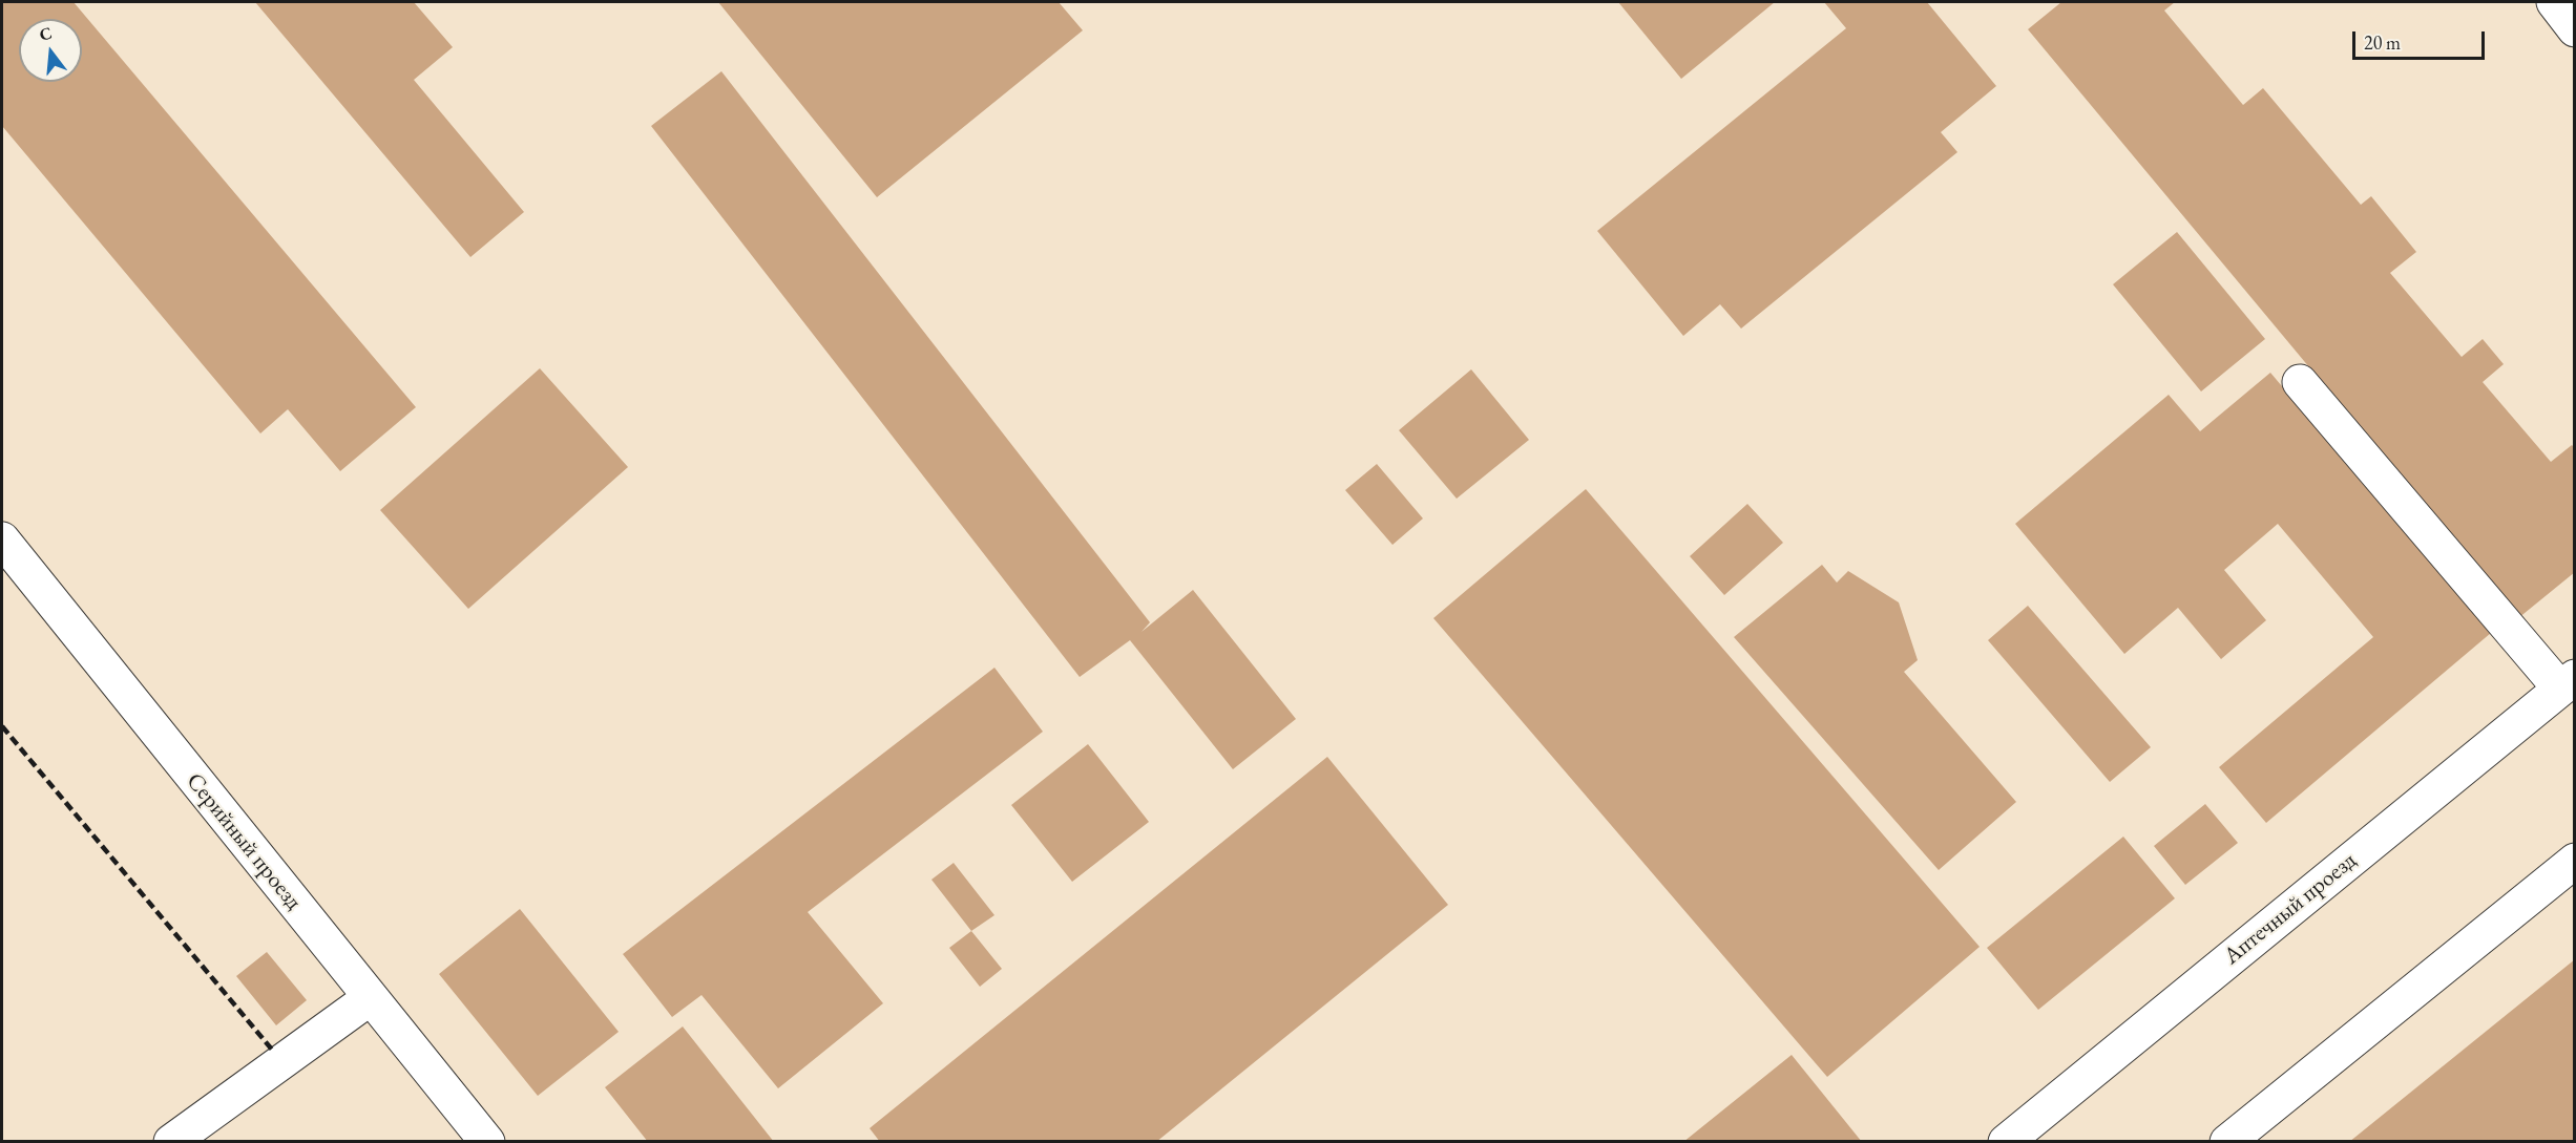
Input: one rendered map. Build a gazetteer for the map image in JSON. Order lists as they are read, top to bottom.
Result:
{
  "streets": {
    "street": ["Серийный проезд", "Аптечный проезд"]
  },
  "scale_bar": "20 m",
  "north": "top"
}
